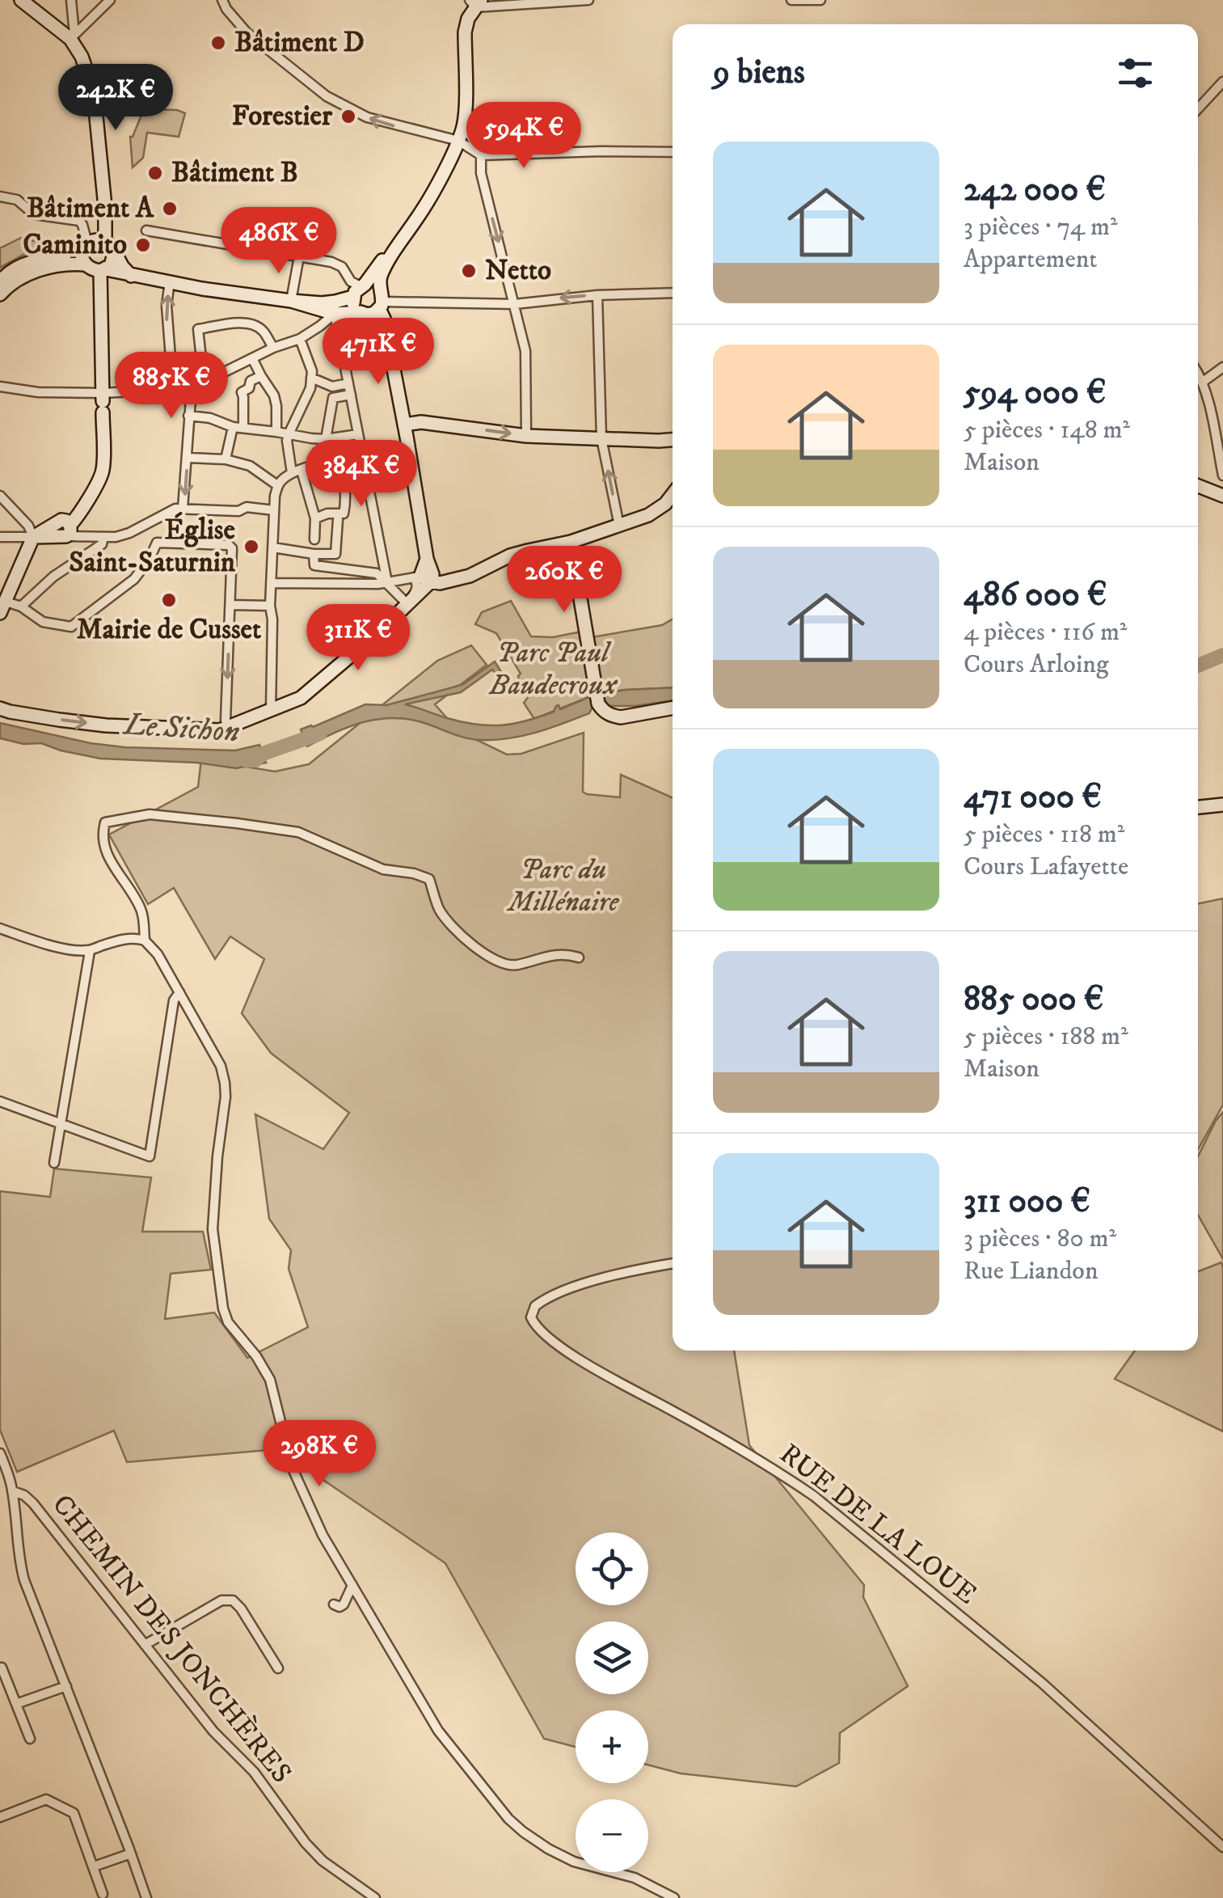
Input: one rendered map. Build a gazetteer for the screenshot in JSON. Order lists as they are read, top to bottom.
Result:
{
  "streets": {
    "street": ["RUE DE LA LOUE", "CHEMIN DES JONCHÈRES"]
  },
  "water": ["Le Sichon"],
  "parks": ["Parc Paul Baudecroux", "Parc du Millénaire"],
  "places": [
    "Bâtiment D",
    "Forestier",
    "Bâtiment B",
    "Bâtiment A",
    "Caminito",
    "Netto",
    "Église Saint-Saturnin",
    "Mairie de Cusset"
  ],
  "page": {
    "heading": "9 biens",
    "price": [
      "242K €",
      "594K €",
      "486K €",
      "471K €",
      "885K €",
      "384K €",
      "260K €",
      "311K €",
      "298K €"
    ],
    "list": [
      {
        "name": "242 000 €",
        "note": "3 pièces · 74 m² · Appartement"
      },
      {
        "name": "594 000 €",
        "note": "5 pièces · 148 m² · Maison"
      },
      {
        "name": "486 000 €",
        "note": "4 pièces · 116 m² · Cours Arloing"
      },
      {
        "name": "471 000 €",
        "note": "5 pièces · 118 m² · Cours Lafayette"
      },
      {
        "name": "885 000 €",
        "note": "5 pièces · 188 m² · Maison"
      },
      {
        "name": "311 000 €",
        "note": "3 pièces · 80 m² · Rue Liandon"
      }
    ],
    "map_buttons": ["+", "−"]
  }
}
